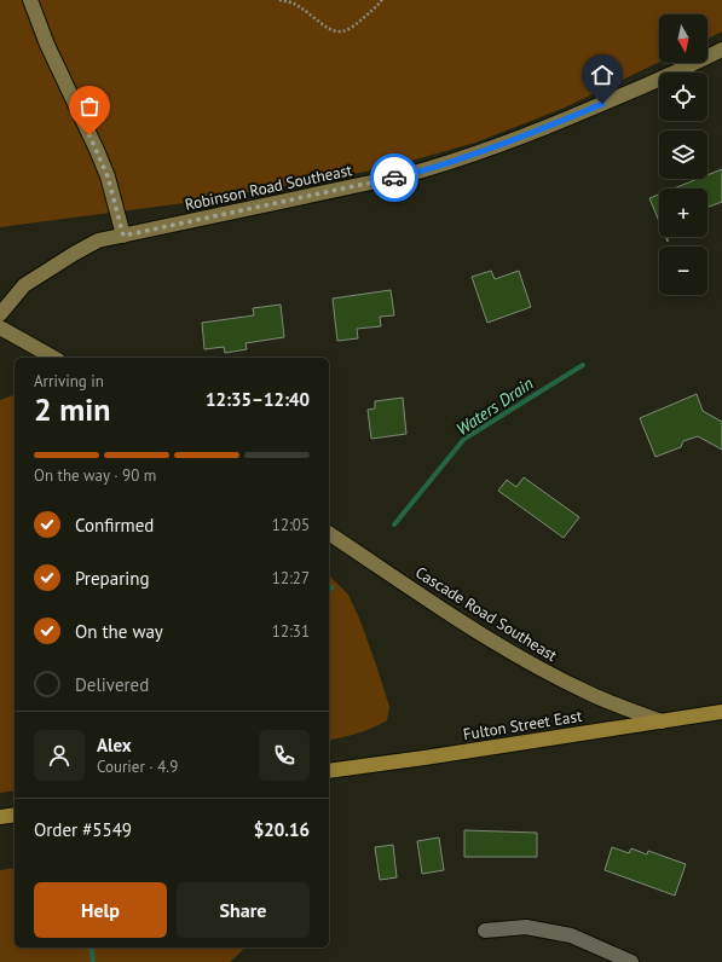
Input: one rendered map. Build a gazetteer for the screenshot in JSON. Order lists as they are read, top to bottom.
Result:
{
  "streets": {
    "main road": ["Robinson Road Southeast", "Cascade Road Southeast", "Fulton Street East"]
  },
  "crossings": [
    ["Cascade Road Southeast", "Fulton Street East"]
  ],
  "water": ["Waters Drain"],
  "north": "bottom",
  "page": {
    "map_buttons": ["+", "−"],
    "heading": ["2 min", "Arriving in", "12:35–12:40"],
    "panel": [
      "Alex",
      "Courier · 4.9",
      "Order #5549",
      "$20.16"
    ],
    "bar": "On the way · 90 m",
    "list": [
      ["Confirmed", "12:05"],
      ["Preparing", "12:27"],
      ["On the way", "12:31"],
      "Delivered"
    ],
    "buttons": ["Help", "Share"]
  }
}
